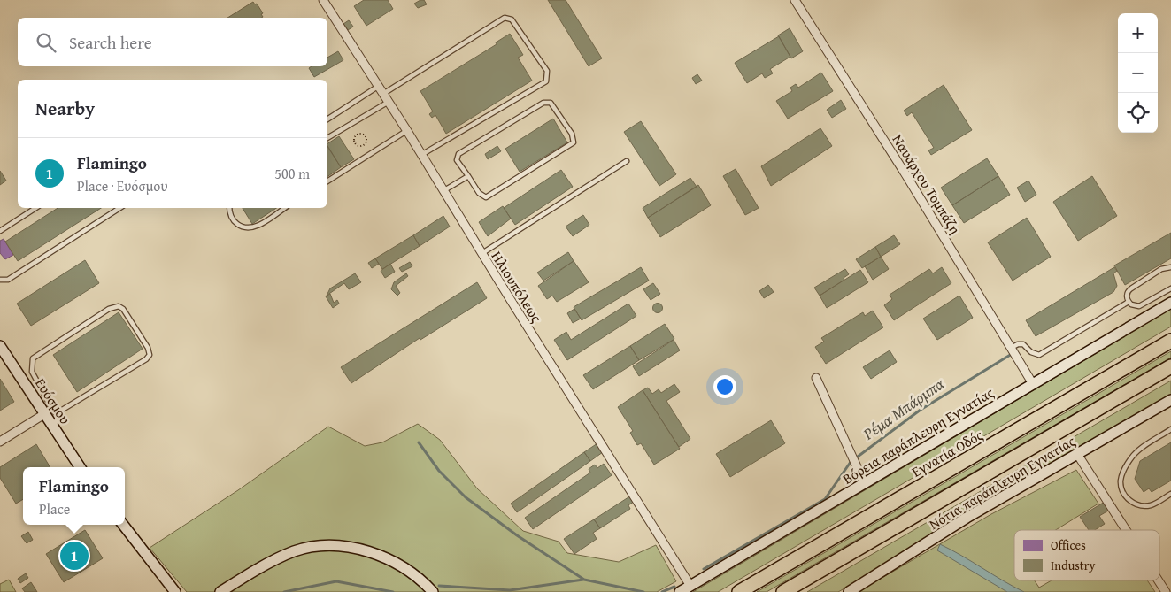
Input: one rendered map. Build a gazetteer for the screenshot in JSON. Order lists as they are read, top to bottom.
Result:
{
  "streets": {
    "highway": ["Εγνατία Οδός"],
    "street": [
      "Ναυάρχου Τομπάζη",
      "Ηλιουπόλεως",
      "Ευόσμου",
      "Βόρεια παράπλευρη Εγνατίας",
      "Νότια παράπλευρη Εγνατίας"
    ]
  },
  "crossings": [
    ["Ναυάρχου Τομπάζη", "Βόρεια παράπλευρη Εγνατίας"],
    ["Ηλιουπόλεως", "Βόρεια παράπλευρη Εγνατίας"]
  ],
  "water": ["Ρέμα Μπάρμπα"],
  "legend": ["Offices", "Industry"],
  "page": {
    "map_buttons": ["+", "−"],
    "search": "Search here",
    "heading": "Nearby",
    "list": [
      {
        "mark": "1",
        "name": "Flamingo",
        "note": "Place · Ευόσμου",
        "value": "500 m"
      }
    ],
    "popup": ["Flamingo", "Place"],
    "pins": "1"
  }
}
